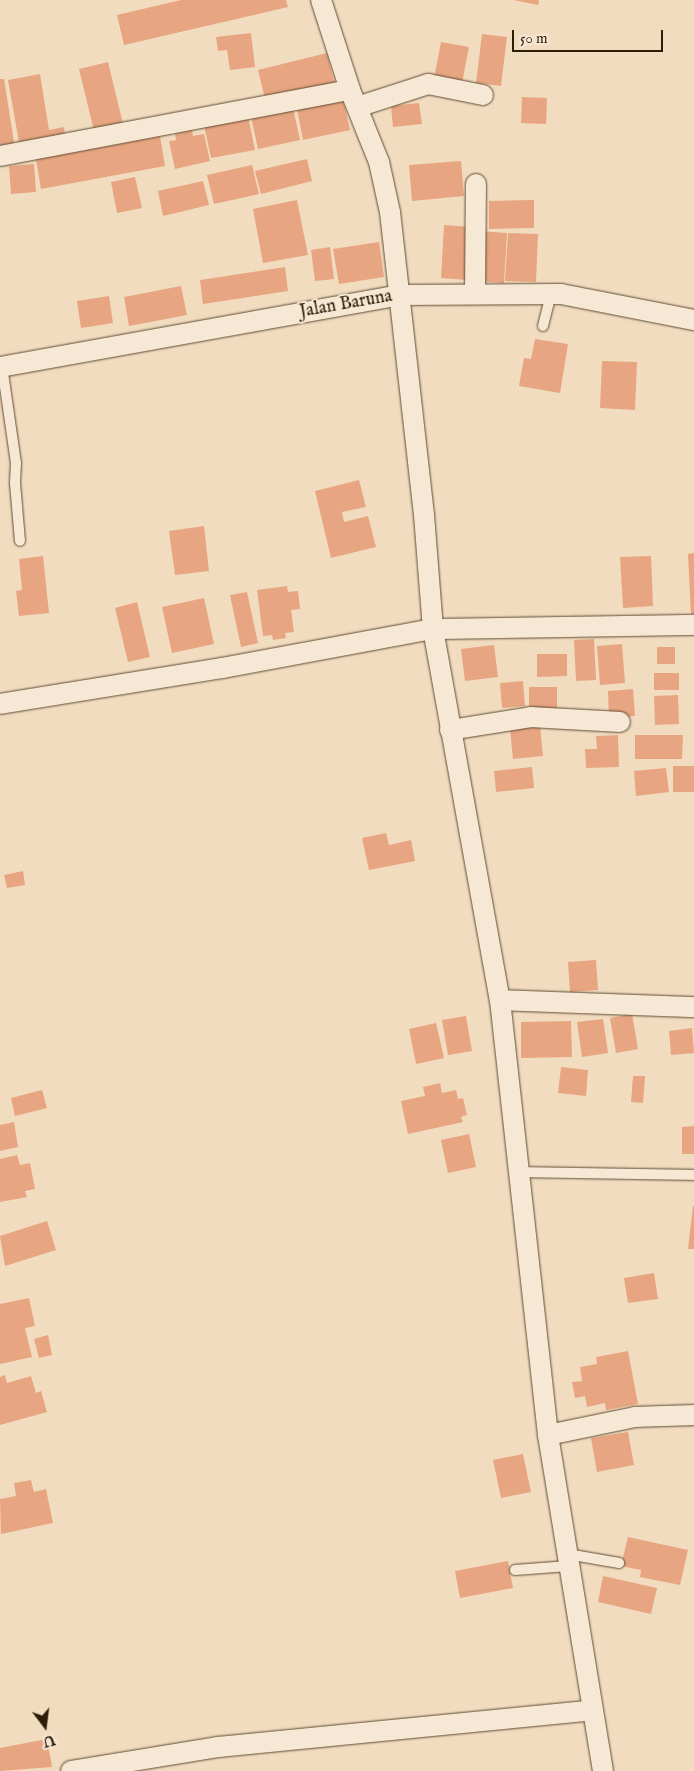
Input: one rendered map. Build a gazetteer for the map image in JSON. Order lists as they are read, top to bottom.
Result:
{
  "streets": {
    "street": ["Jalan Baruna"]
  },
  "scale_bar": "50 m",
  "north": "bottom"
}
